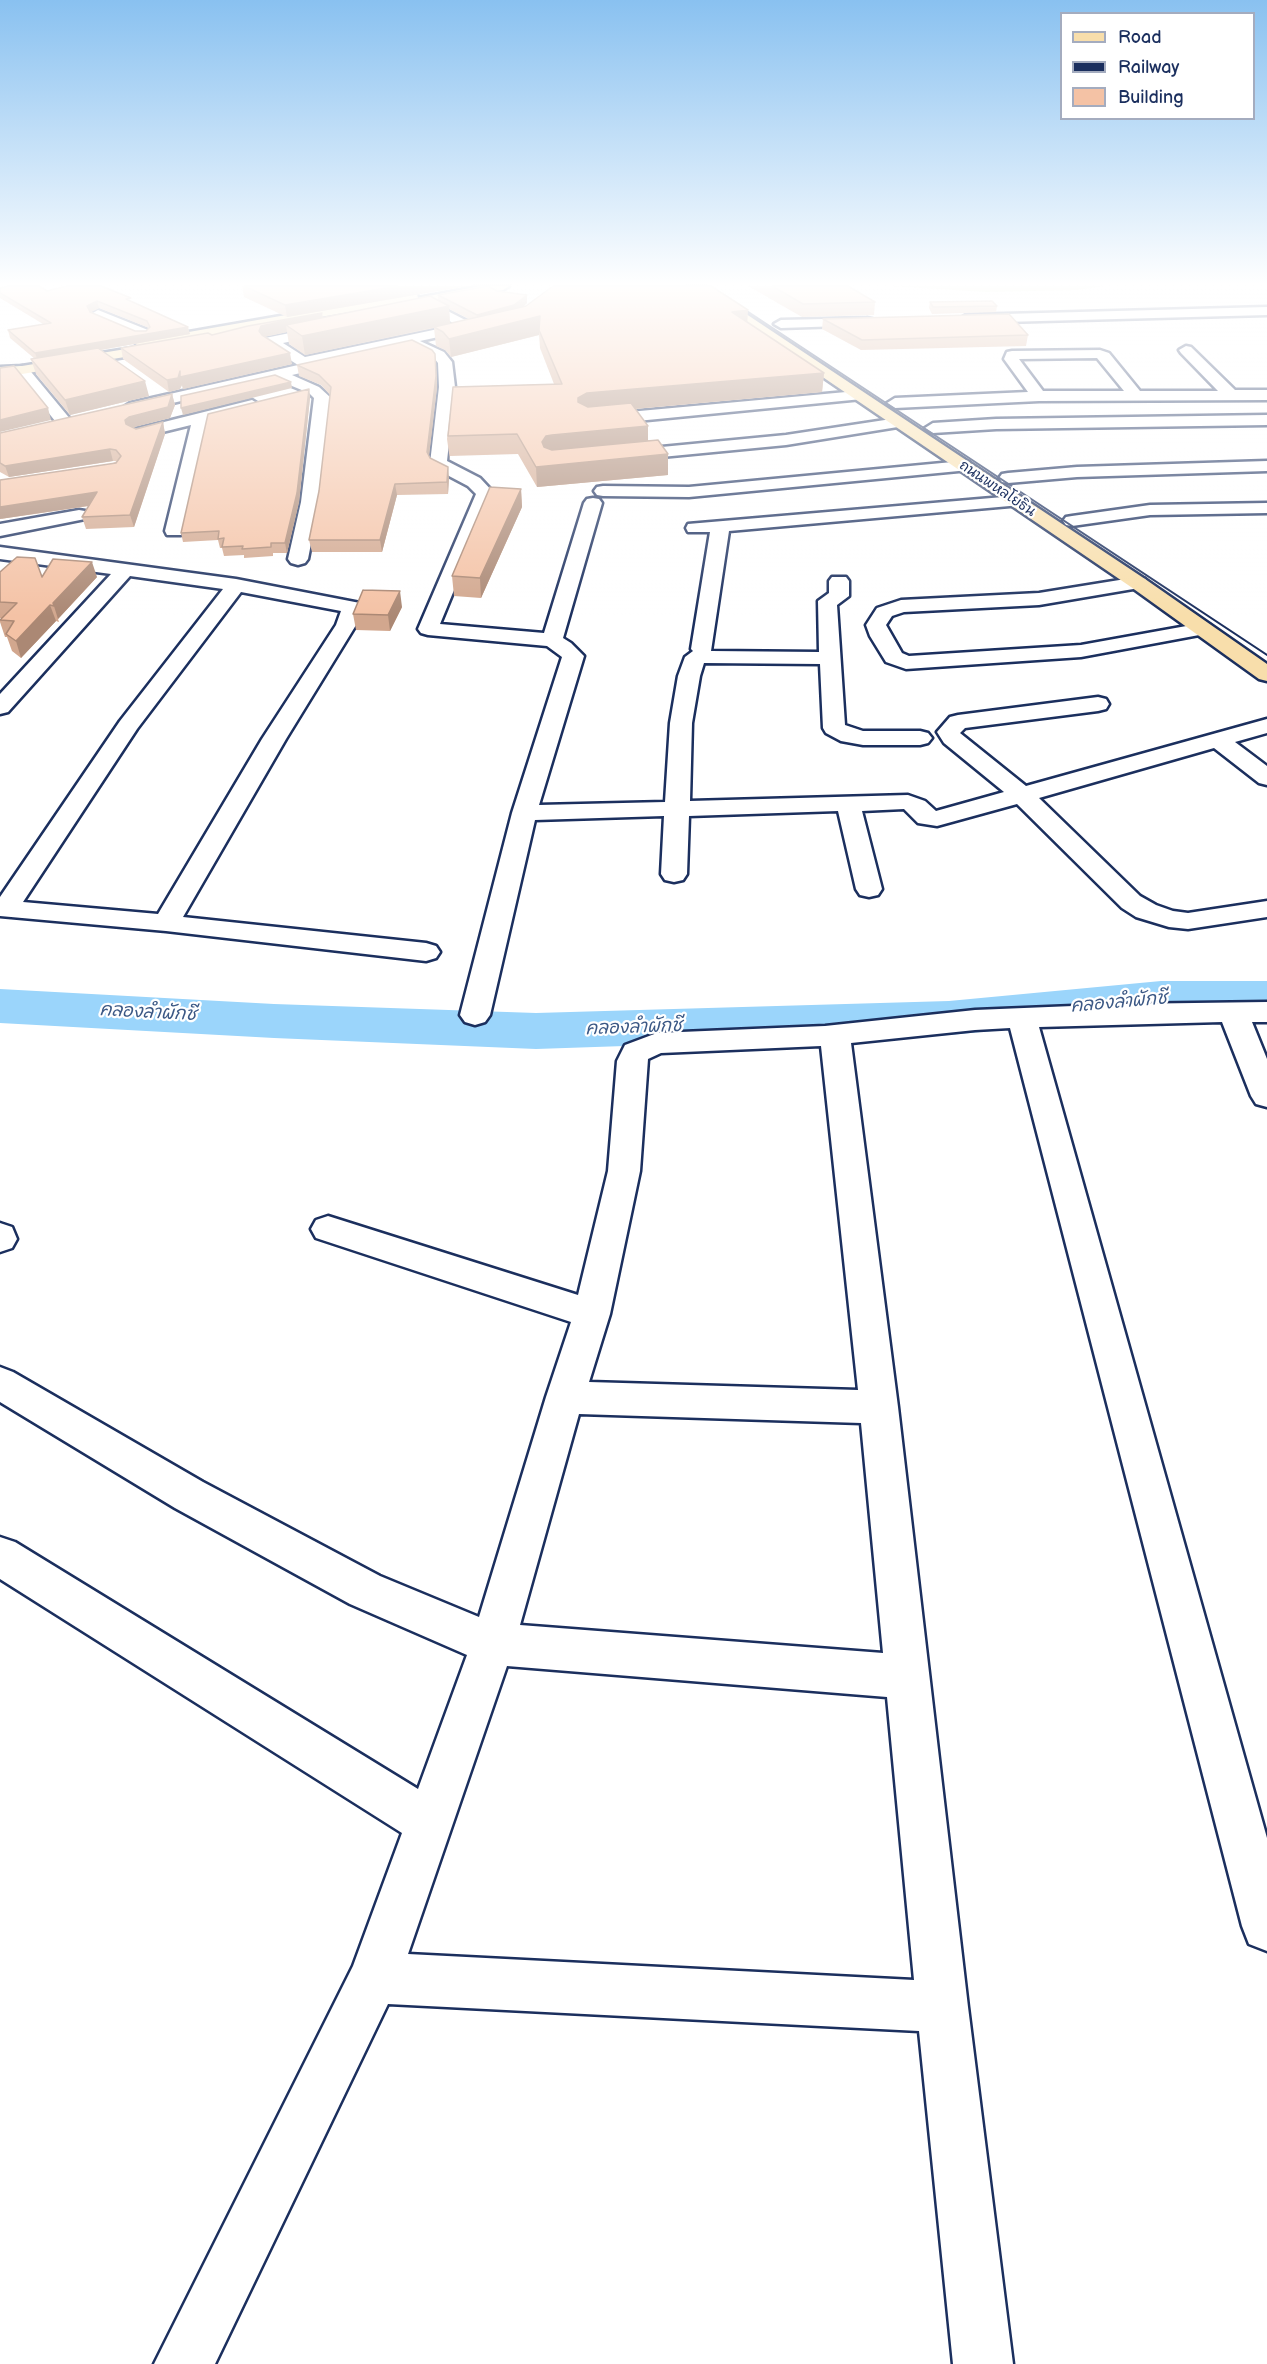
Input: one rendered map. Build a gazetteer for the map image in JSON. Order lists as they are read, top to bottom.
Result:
{
  "streets": {
    "main road": ["ถนนพหลโยธิน"]
  },
  "water": ["คลองลำผักชี"],
  "legend": ["Road", "Railway", "Building"]
}
